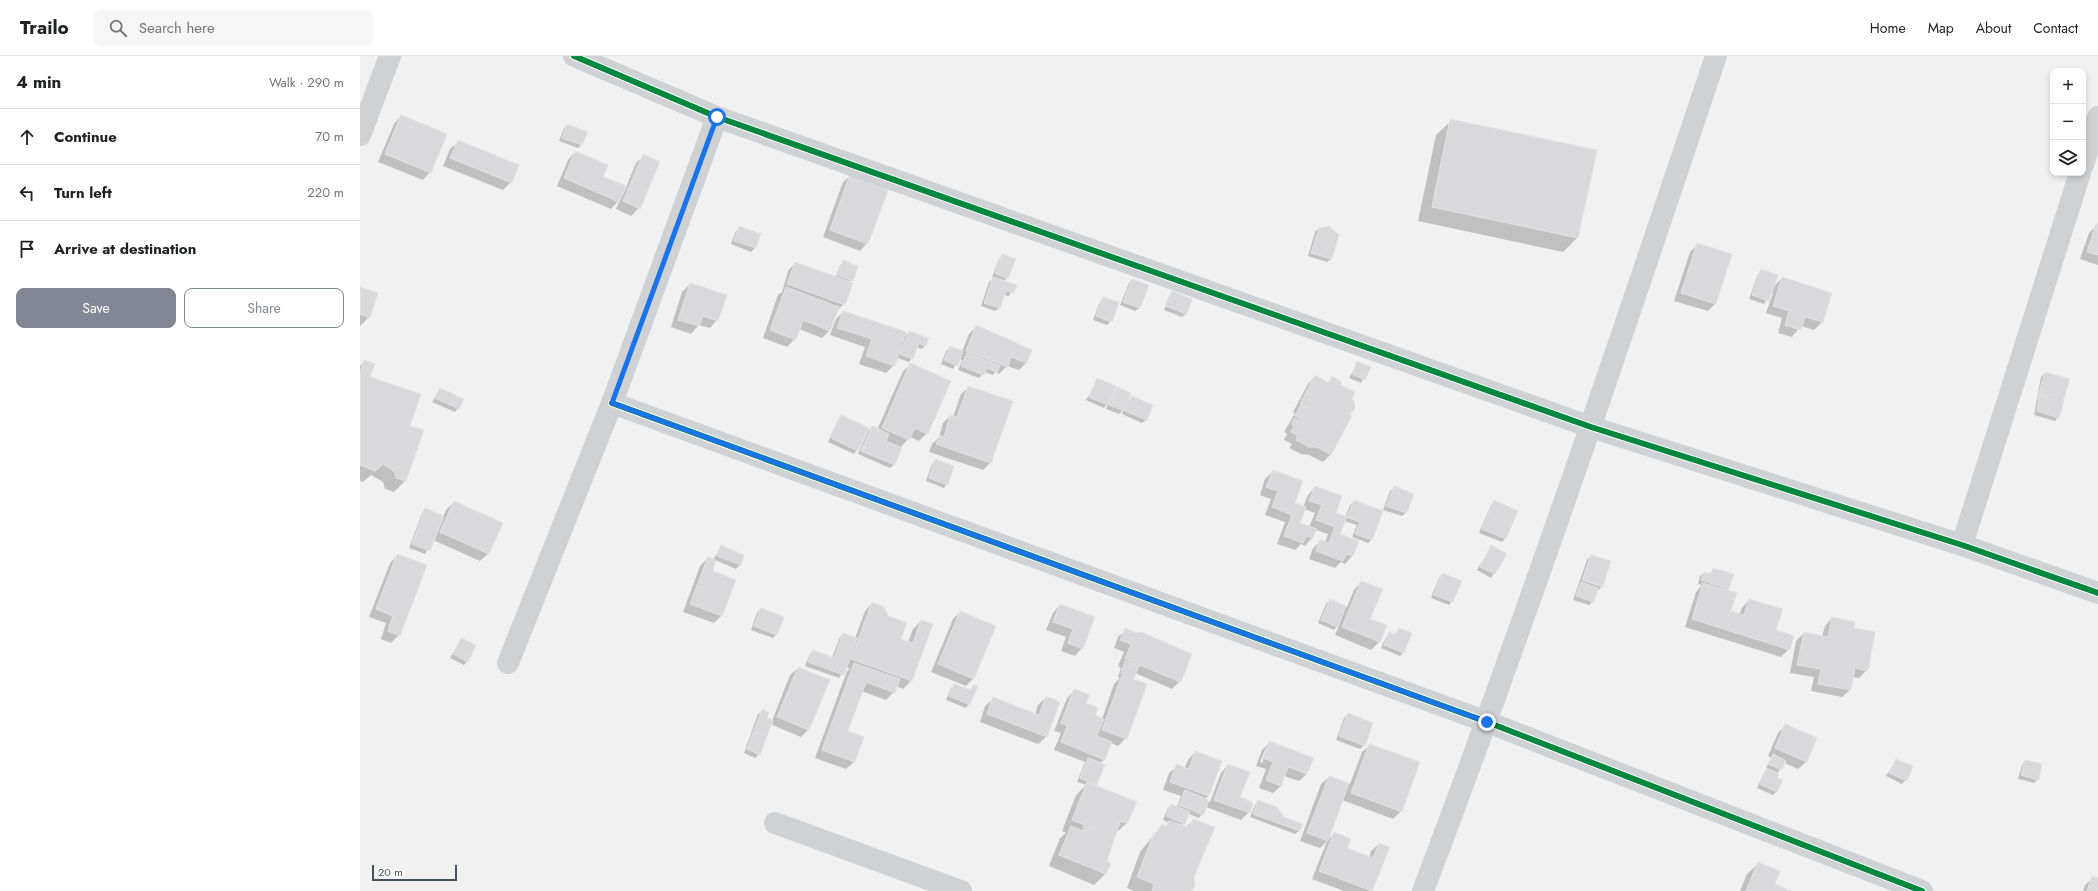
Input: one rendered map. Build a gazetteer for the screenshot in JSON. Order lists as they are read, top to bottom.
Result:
{
  "scale_bar": "20 m",
  "page": {
    "header": "Trailo",
    "search": "Search here",
    "nav": [
      "Home",
      "Map",
      "About",
      "Contact"
    ],
    "heading": ["4 min", "Walk · 290 m"],
    "map_buttons": ["+", "−"],
    "list": [
      ["Continue", "70 m"],
      ["Turn left", "220 m"],
      "Arrive at destination"
    ],
    "buttons": ["Save", "Share"],
    "scale": "20 m"
  }
}
